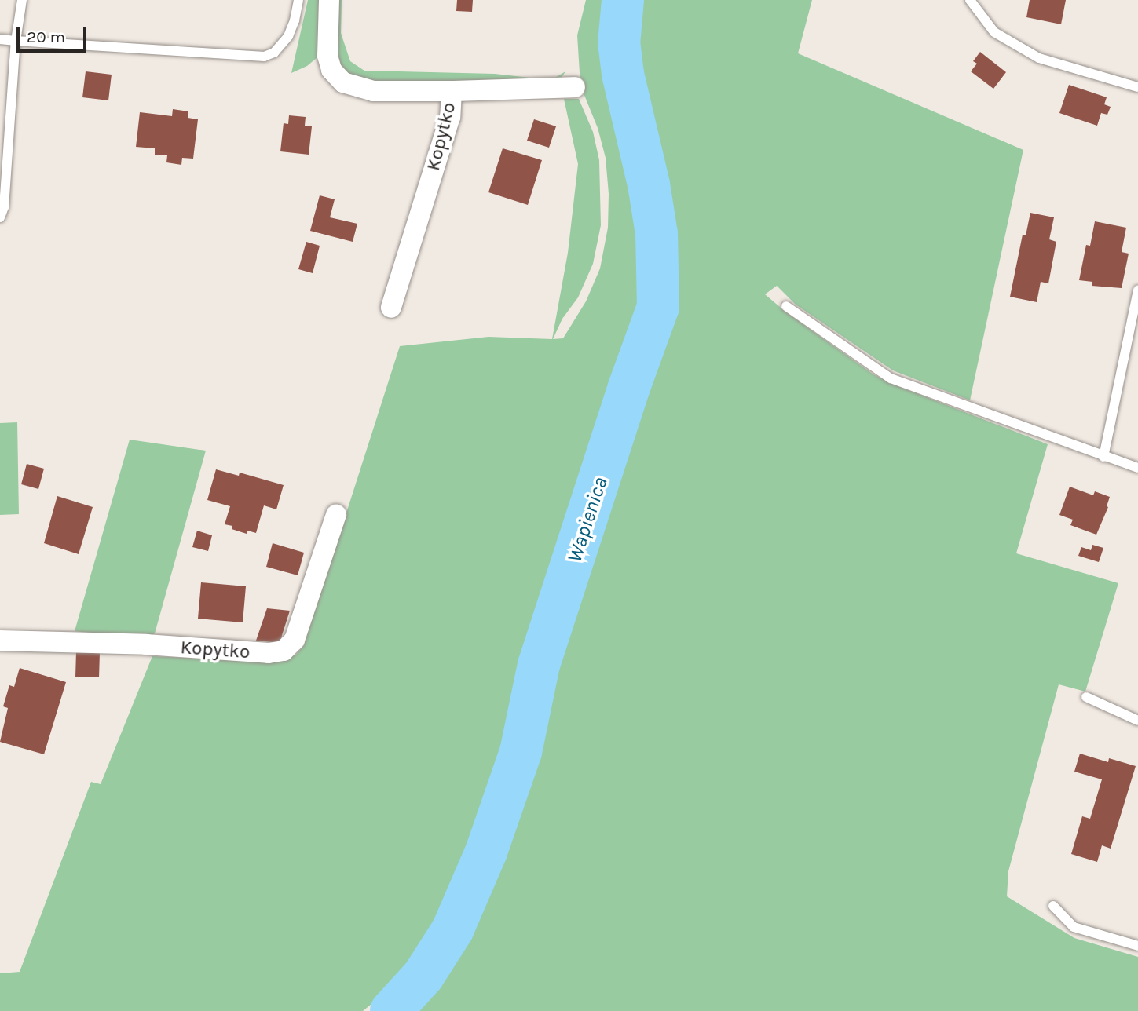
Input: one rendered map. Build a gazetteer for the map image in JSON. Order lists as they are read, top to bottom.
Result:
{
  "streets": {
    "street": ["Kopytko"]
  },
  "water": ["Wapienica"],
  "scale_bar": "20 m"
}
